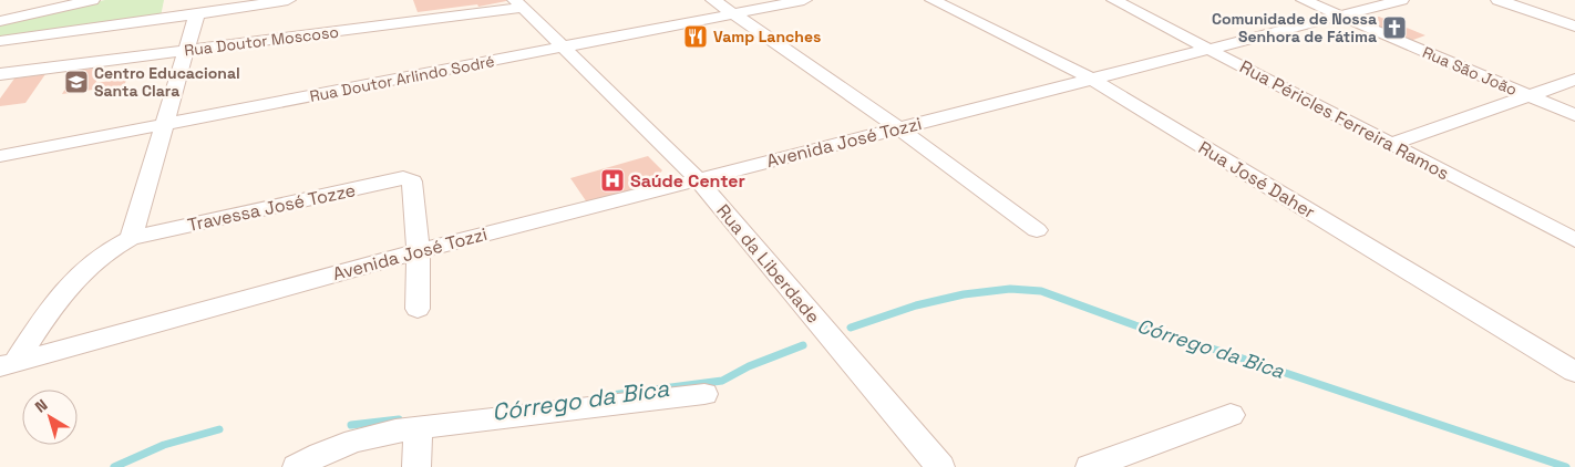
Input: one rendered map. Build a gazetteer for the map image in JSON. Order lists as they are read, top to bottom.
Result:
{
  "streets": {
    "street": [
      "Rua Doutor Moscoso",
      "Rua São João",
      "Rua Doutor Arlindo Sodré",
      "Rua Péricles Ferreira Ramos",
      "Avenida José Tozzi",
      "Rua José Daher",
      "Travessa José Tozze",
      "Rua da Liberdade"
    ]
  },
  "crossings": [
    ["Rua Doutor Moscoso", "Rua da Liberdade"],
    ["Rua São João", "Avenida José Tozzi"],
    ["Rua Doutor Arlindo Sodré", "Rua da Liberdade"],
    ["Rua Péricles Ferreira Ramos", "Avenida José Tozzi"],
    ["Avenida José Tozzi", "Rua José Daher"],
    ["Avenida José Tozzi", "Travessa José Tozze"],
    ["Avenida José Tozzi", "Rua da Liberdade"]
  ],
  "water": ["Córrego da Bica"],
  "places": {
    "church": ["Comunidade de Nossa Senhora de Fátima"],
    "restaurant": ["Vamp Lanches"],
    "school or university": ["Centro Educacional Santa Clara"],
    "hospital": ["Saúde Center"]
  },
  "north": "top left"
}
